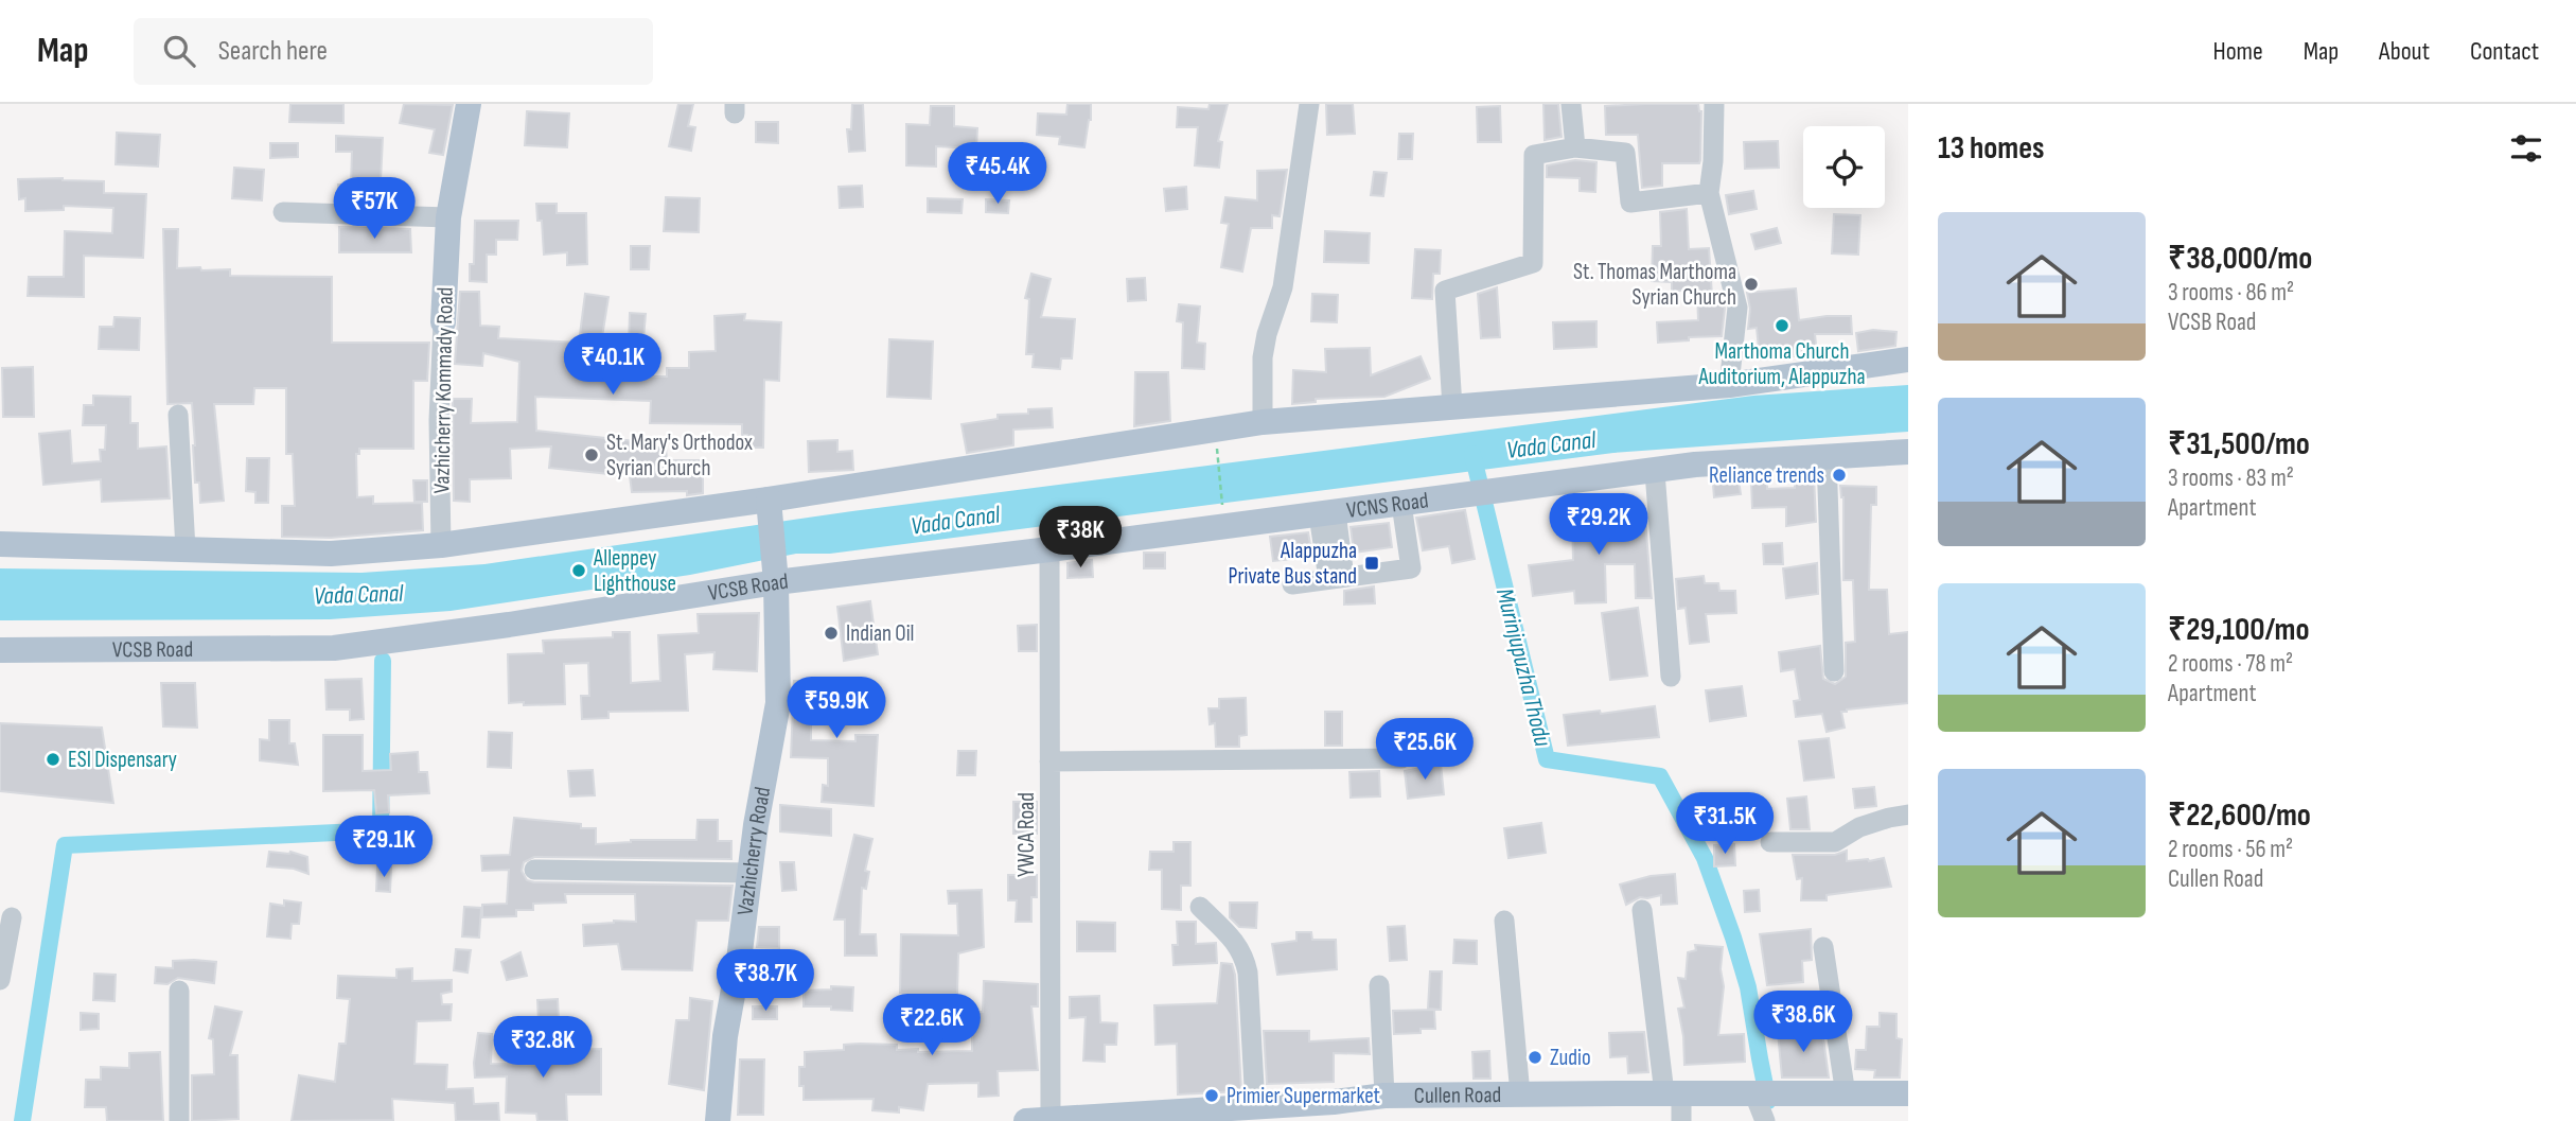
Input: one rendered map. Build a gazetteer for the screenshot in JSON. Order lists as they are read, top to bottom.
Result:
{
  "streets": {
    "main road": [
      "Vazhicherry Kommady Road",
      "VCNS Road",
      "VCSB Road",
      "Vazhicherry Road",
      "Cullen Road"
    ],
    "street": ["YWCA Road"]
  },
  "crossings": [
    ["VCNS Road", "VCSB Road"],
    ["VCSB Road", "YWCA Road"],
    ["VCSB Road", "Vazhicherry Road"],
    ["YWCA Road", "Cullen Road"]
  ],
  "water": ["Vada Canal", "Murinjupuzha Thodu"],
  "places": {
    "other": [
      "St. Thomas Marthoma Syrian Church",
      "Marthoma Church Auditorium, Alappuzha",
      "St. Mary's Orthodox Syrian Church",
      "Reliance trends",
      "Alleppey Lighthouse",
      "Indian Oil",
      "ESI Dispensary",
      "Zudio",
      "Primier Supermarket"
    ],
    "transit": ["Alappuzha Private Bus stand"]
  },
  "page": {
    "header": "Map",
    "search": "Search here",
    "nav": [
      "Home",
      "Map",
      "About",
      "Contact"
    ],
    "heading": "13 homes",
    "price": [
      "₹45.4K",
      "₹57K",
      "₹40.1K",
      "₹29.2K",
      "₹38K",
      "₹59.9K",
      "₹25.6K",
      "₹31.5K",
      "₹29.1K",
      "₹38.7K",
      "₹38.6K",
      "₹22.6K",
      "₹32.8K"
    ],
    "list": [
      {
        "name": "₹38,000/mo",
        "note": "3 rooms · 86 m² · VCSB Road"
      },
      {
        "name": "₹31,500/mo",
        "note": "3 rooms · 83 m² · Apartment"
      },
      {
        "name": "₹29,100/mo",
        "note": "2 rooms · 78 m² · Apartment"
      },
      {
        "name": "₹22,600/mo",
        "note": "2 rooms · 56 m² · Cullen Road"
      }
    ]
  }
}
